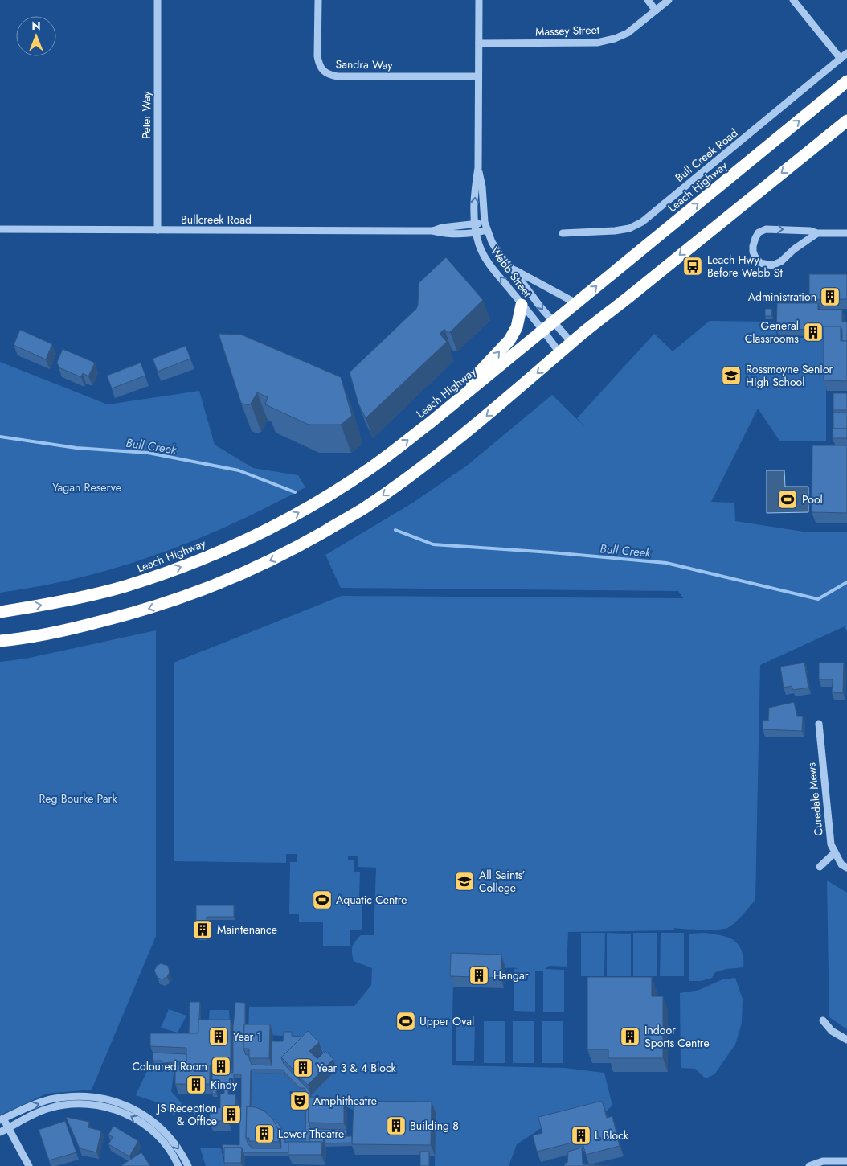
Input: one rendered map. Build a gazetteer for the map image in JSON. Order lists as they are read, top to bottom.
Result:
{
  "streets": {
    "highway": ["Leach Highway"],
    "street": [
      "Massey Street",
      "Sandra Way",
      "Peter Way",
      "Bull Creek Road",
      "Bullcreek Road",
      "Webb Street",
      "Curedale Mews"
    ]
  },
  "crossings": [
    ["Massey Street", "Webb Street"],
    ["Sandra Way", "Webb Street"],
    ["Peter Way", "Bullcreek Road"],
    ["Leach Highway", "Webb Street"],
    ["Bullcreek Road", "Webb Street"]
  ],
  "water": ["Bull Creek"],
  "parks": ["Yagan Reserve", "Reg Bourke Park"],
  "places": {
    "bus stop": ["Leach Hwy Before Webb St"],
    "building": [
      "Administration",
      "General Classrooms",
      "Maintenance",
      "Hangar",
      "Year 1",
      "Indoor Sports Centre",
      "Coloured Room",
      "Year 3 & 4 Block",
      "Kindy",
      "JS Reception & Office",
      "Building 8",
      "Lower Theatre",
      "L Block"
    ],
    "school or university": ["Rossmoyne Senior High School", "All Saints’ College"],
    "sports": ["Pool", "Aquatic Centre", "Upper Oval"],
    "theatre": ["Amphitheatre"]
  },
  "north": "top"
}
